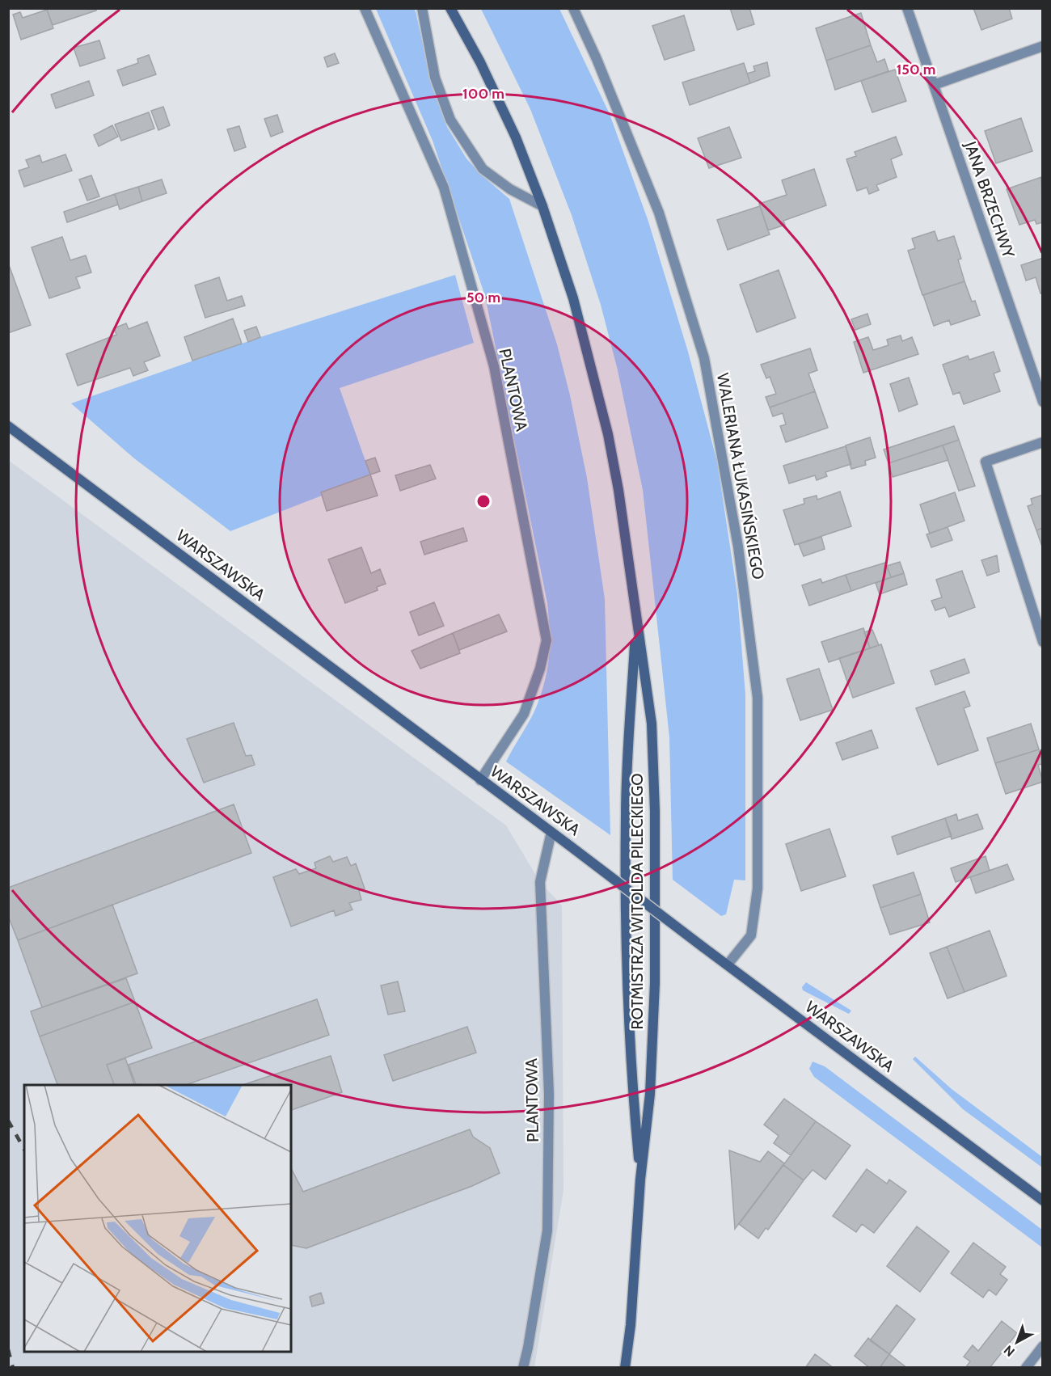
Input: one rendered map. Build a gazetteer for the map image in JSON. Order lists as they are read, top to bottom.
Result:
{
  "streets": {
    "main road": ["WARSZAWSKA", "ROTMISTRZA WITOLDA PILECKIEGO"],
    "street": ["JANA BRZECHWY", "PLANTOWA", "WALERIANA ŁUKASIŃSKIEGO"]
  },
  "crossings": [
    ["PLANTOWA", "WARSZAWSKA"],
    ["WALERIANA ŁUKASIŃSKIEGO", "WARSZAWSKA"]
  ],
  "north": "bottom left",
  "rings": ["150 m", "100 m", "50 m"]
}
